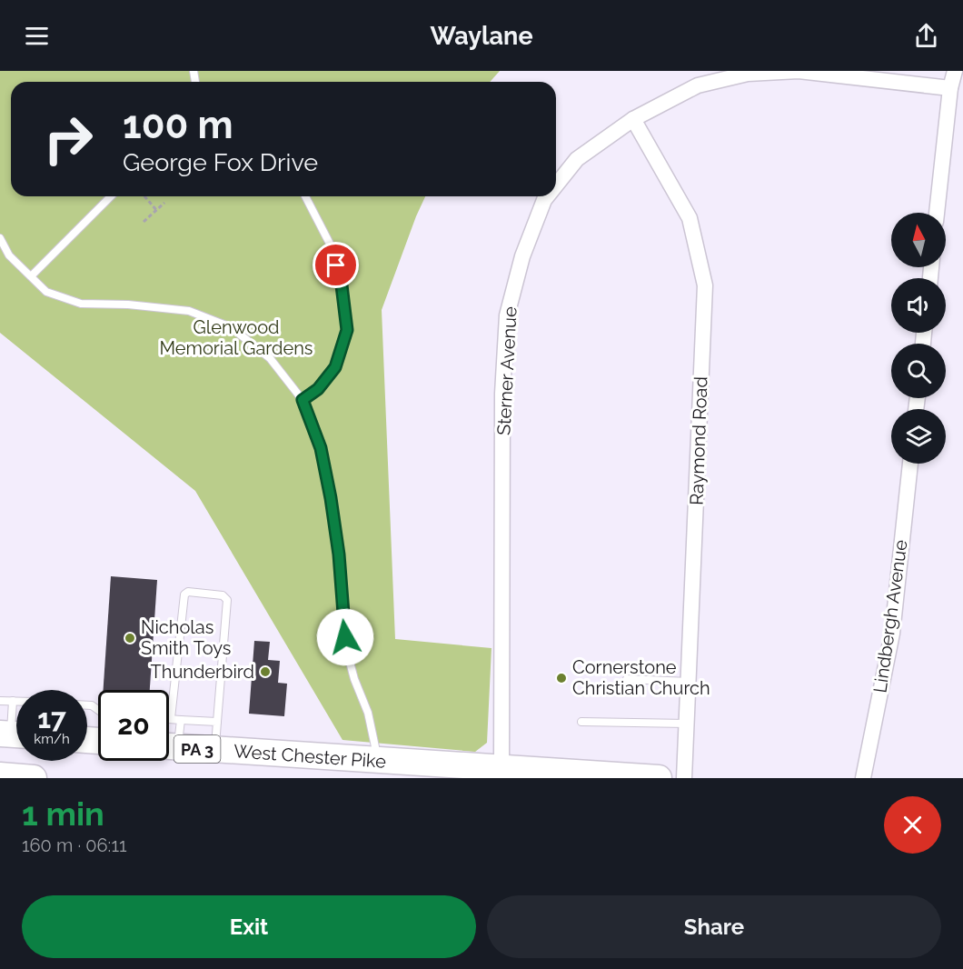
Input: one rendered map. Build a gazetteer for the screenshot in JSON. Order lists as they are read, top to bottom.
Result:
{
  "streets": {
    "highway": ["PA 3", "West Chester Pike"],
    "street": ["Sterner Avenue", "Raymond Road", "Lindbergh Avenue"]
  },
  "crossings": [
    ["Sterner Avenue", "Raymond Road"],
    ["Sterner Avenue", "West Chester Pike"]
  ],
  "parks": ["Glenwood Memorial Gardens"],
  "places": ["Nicholas Smith Toys", "Thunderbird", "Cornerstone Christian Church"],
  "north": "top",
  "page": {
    "header": "Waylane",
    "turn": ["100 m", "George Fox Drive"],
    "speed": "17 km/h",
    "limit": "20",
    "heading": ["1 min", "160 m · 06:11"],
    "buttons": ["Exit", "Share"]
  }
}
